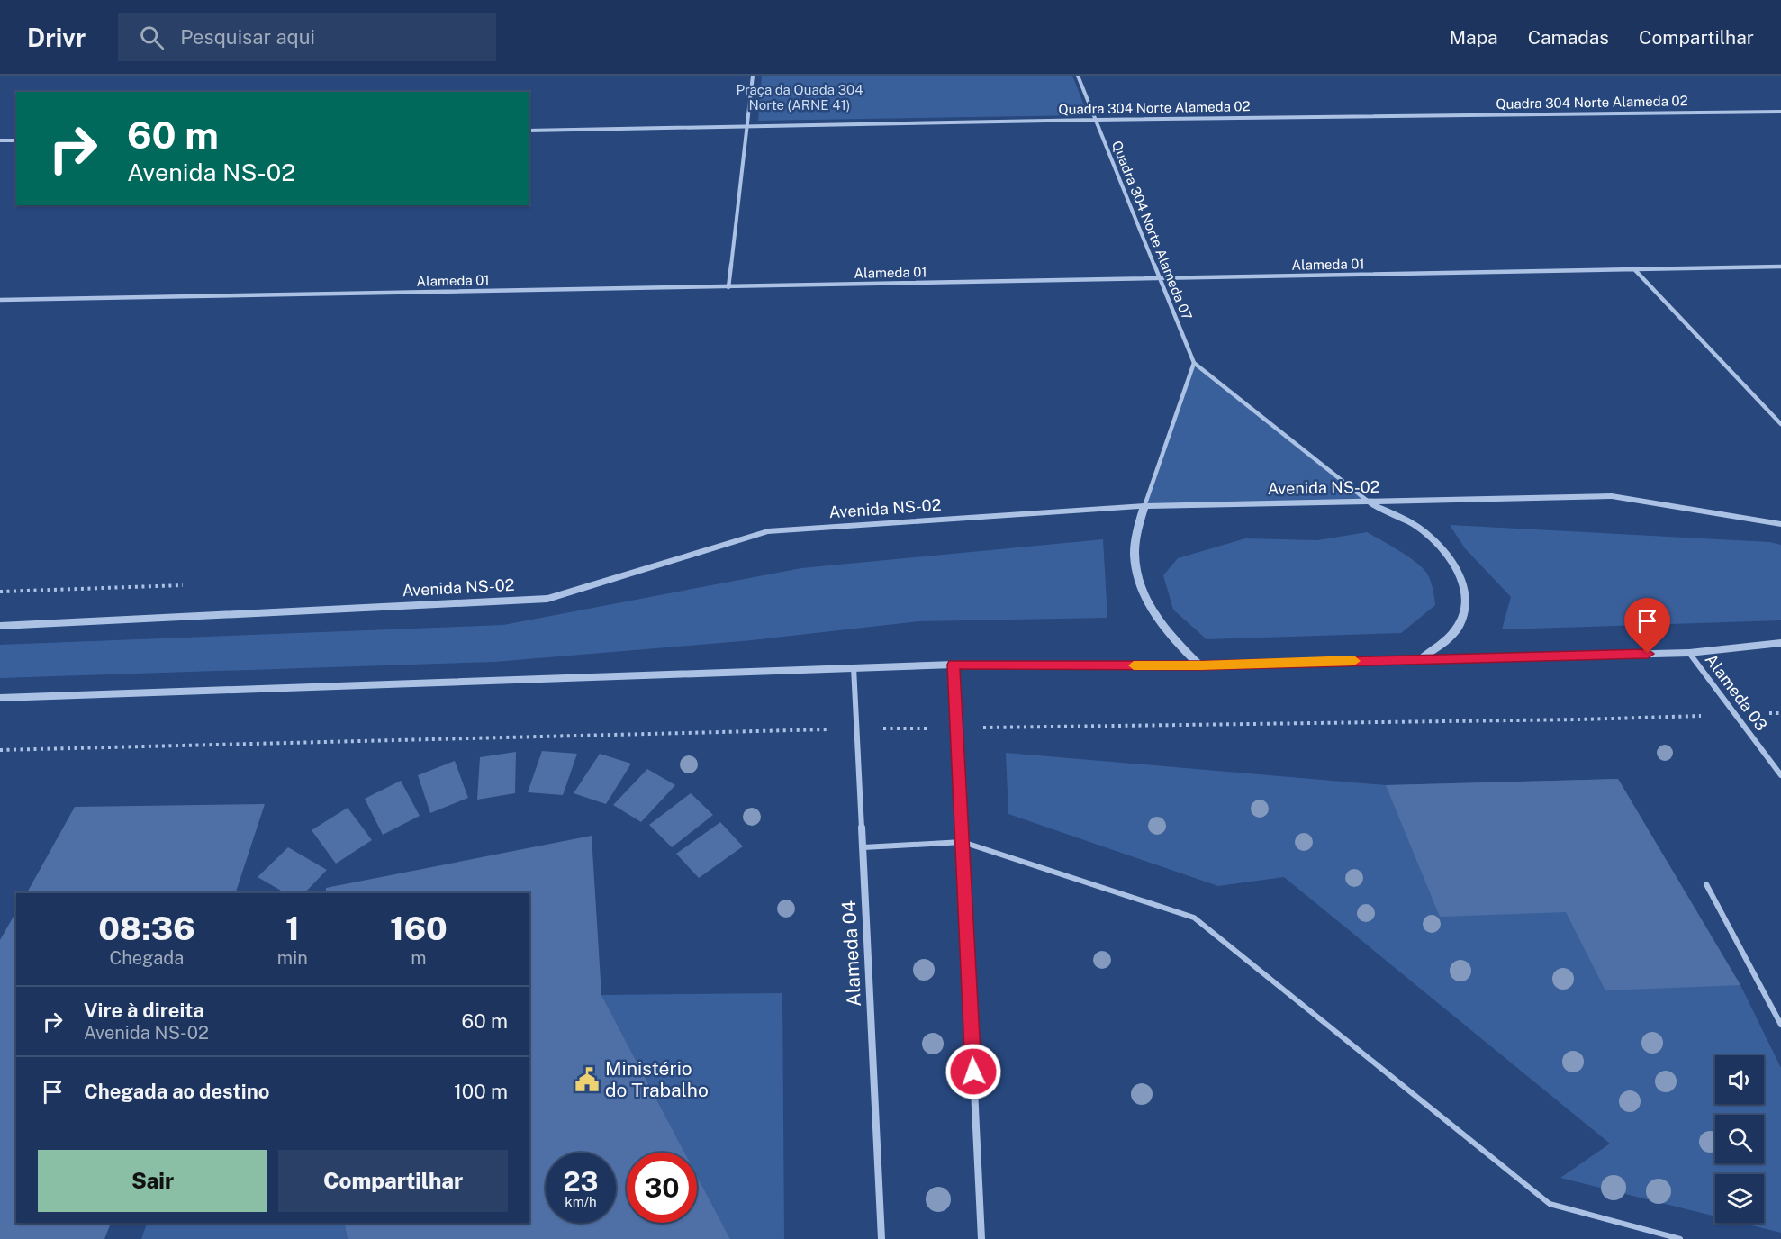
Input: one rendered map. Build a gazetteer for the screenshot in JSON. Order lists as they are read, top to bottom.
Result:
{
  "streets": {
    "street": [
      "Quadra 304 Norte Alameda 02",
      "Quadra 304 Norte Alameda 07",
      "Alameda 01",
      "Avenida NS-02",
      "Alameda 03",
      "Alameda 04"
    ]
  },
  "crossings": [
    ["Quadra 304 Norte Alameda 02", "Quadra 304 Norte Alameda 07"],
    ["Quadra 304 Norte Alameda 07", "Alameda 01"],
    ["Quadra 304 Norte Alameda 07", "Avenida NS-02"]
  ],
  "parks": ["Praça da Quada 304 Norte (ARNE 41)"],
  "places": {
    "public building": ["Ministério do Trabalho"]
  },
  "page": {
    "header": "Drivr",
    "search": "Pesquisar aqui",
    "nav": ["Mapa", "Camadas", "Compartilhar"],
    "turn": ["60 m", "Avenida NS-02"],
    "eta": [
      "08:36",
      "Chegada",
      "1",
      "min",
      "160",
      "m"
    ],
    "list": [
      {
        "name": "Vire à direita",
        "note": "Avenida NS-02",
        "value": "60 m"
      },
      {
        "name": "Chegada ao destino",
        "value": "100 m"
      }
    ],
    "buttons": ["Sair", "Compartilhar"],
    "speed": "23 km/h",
    "limit": "30"
  }
}
